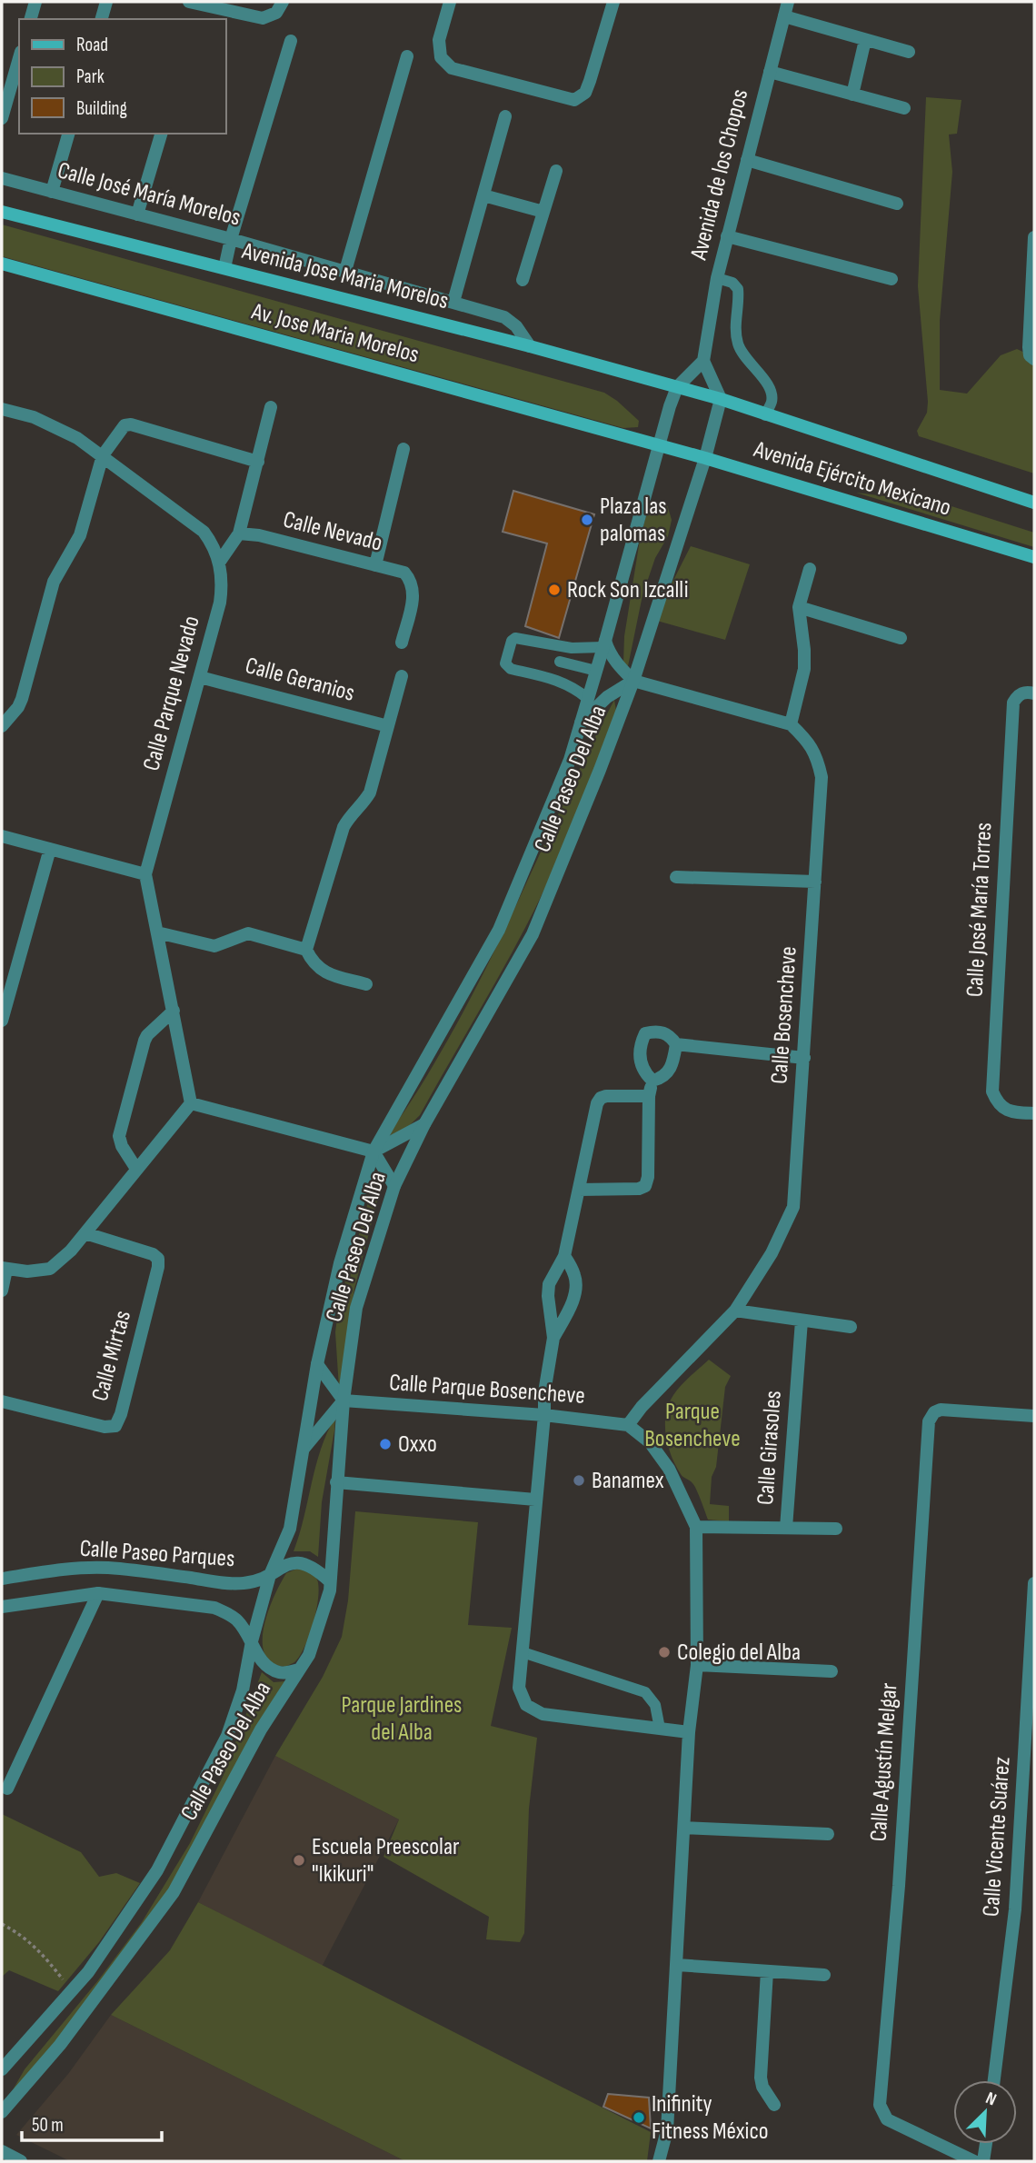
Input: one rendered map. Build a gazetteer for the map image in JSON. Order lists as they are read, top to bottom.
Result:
{
  "streets": {
    "main road": ["Avenida Jose Maria Morelos", "Av. Jose Maria Morelos", "Avenida Ejército Mexicano"],
    "street": [
      "Avenida de los Chopos",
      "Calle José María Morelos",
      "Calle Nevado",
      "Calle Geranios",
      "Calle Parque Nevado",
      "Calle Paseo Del Alba",
      "Calle José María Torres",
      "Calle Bosencheve",
      "Calle Mirtas",
      "Calle Parque Bosencheve",
      "Calle Girasoles",
      "Calle Paseo Parques",
      "Calle Agustín Melgar",
      "Calle Vicente Suárez"
    ]
  },
  "crossings": [
    ["Calle José María Morelos", "Avenida Jose Maria Morelos"],
    ["Avenida Jose Maria Morelos", "Avenida Ejército Mexicano"],
    ["Avenida Jose Maria Morelos", "Calle Paseo Del Alba"],
    ["Av. Jose Maria Morelos", "Avenida Ejército Mexicano"],
    ["Av. Jose Maria Morelos", "Calle Paseo Del Alba"],
    ["Avenida Ejército Mexicano", "Calle Paseo Del Alba"],
    ["Calle Geranios", "Calle Parque Nevado"],
    ["Calle Paseo Del Alba", "Calle Parque Bosencheve"],
    ["Calle Paseo Del Alba", "Calle Paseo Parques"],
    ["Calle Bosencheve", "Calle Parque Bosencheve"]
  ],
  "parks": ["Parque Bosencheve", "Parque Jardines del Alba"],
  "places": [
    "Plaza las palomas",
    "Rock Son Izcalli",
    "Oxxo",
    "Banamex",
    "Colegio del Alba",
    "Escuela Preescolar \"Ikikuri\"",
    "Inifinity Fitness México"
  ],
  "legend": ["Road", "Park", "Building"],
  "scale_bar": "50 m",
  "north": "top right"
}
